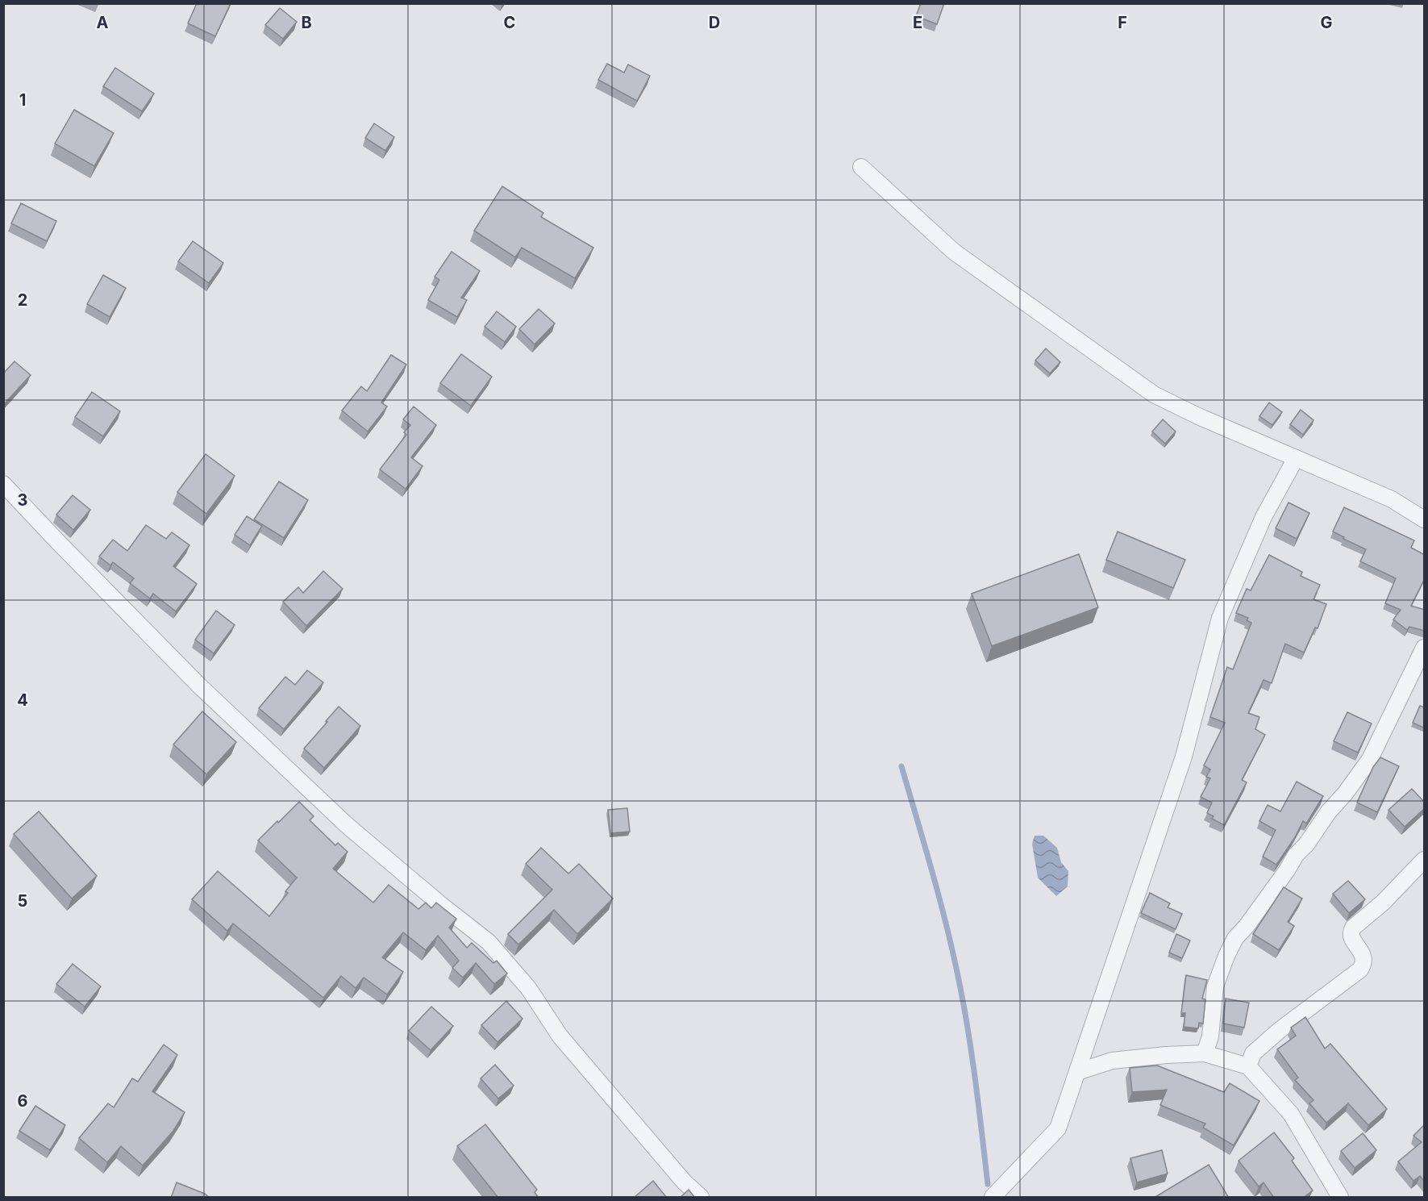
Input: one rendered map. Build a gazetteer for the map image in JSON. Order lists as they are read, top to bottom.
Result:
{
  "grid": {
    "columns": [
      "A",
      "B",
      "C",
      "D",
      "E",
      "F",
      "G"
    ],
    "rows": [
      "1",
      "2",
      "3",
      "4",
      "5",
      "6"
    ]
  }
}
